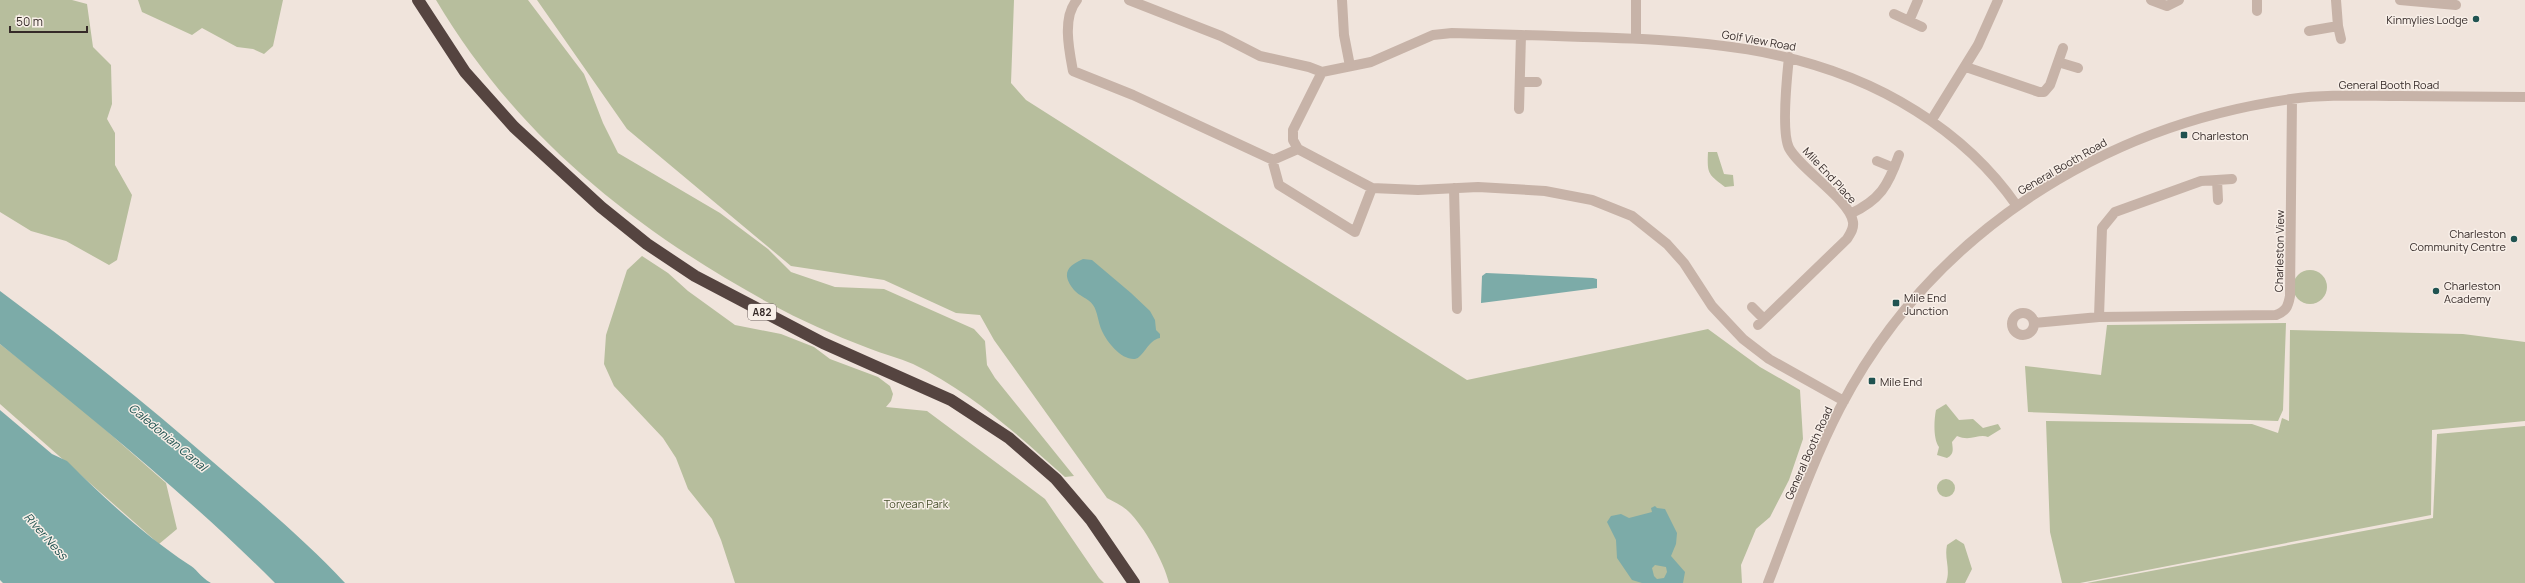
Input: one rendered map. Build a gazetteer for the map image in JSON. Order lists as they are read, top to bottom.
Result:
{
  "streets": {
    "highway": ["A82"],
    "street": [
      "Golf View Road",
      "General Booth Road",
      "Mile End Place",
      "Charleston View"
    ]
  },
  "crossings": [
    ["Golf View Road", "General Booth Road"],
    ["Golf View Road", "Mile End Place"],
    ["General Booth Road", "Charleston View"]
  ],
  "water": ["Caledonian Canal", "River Ness"],
  "parks": ["Torvean Park"],
  "places": {
    "other": ["Kinmylies Lodge", "Charleston Community Centre", "Charleston Academy"],
    "transit": ["Charleston", "Mile End Junction", "Mile End"]
  },
  "scale_bar": "50 m"
}
